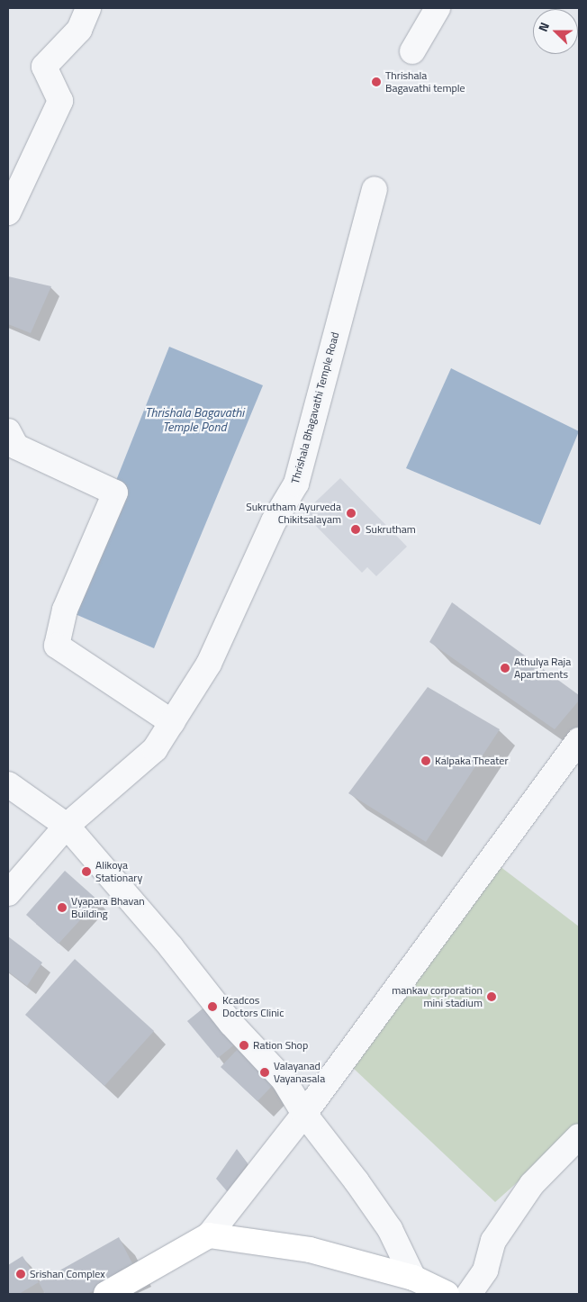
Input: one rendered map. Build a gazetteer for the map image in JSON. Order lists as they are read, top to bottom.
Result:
{
  "streets": {
    "street": ["Thrishala Bhagavathi Temple Road"]
  },
  "water": ["Thrishala Bagavathi Temple Pond"],
  "places": [
    "Thrishala Bagavathi temple",
    "Sukrutham Ayurveda Chikitsalayam",
    "Sukrutham",
    "Athulya Raja Apartments",
    "Kalpaka Theater",
    "Alikoya Stationary",
    "Vyapara Bhavan Building",
    "mankav corporation mini stadium",
    "Kcadcos Doctors Clinic",
    "Ration Shop",
    "Valayanad Vayanasala",
    "Srishan Complex"
  ],
  "north": "left"
}
